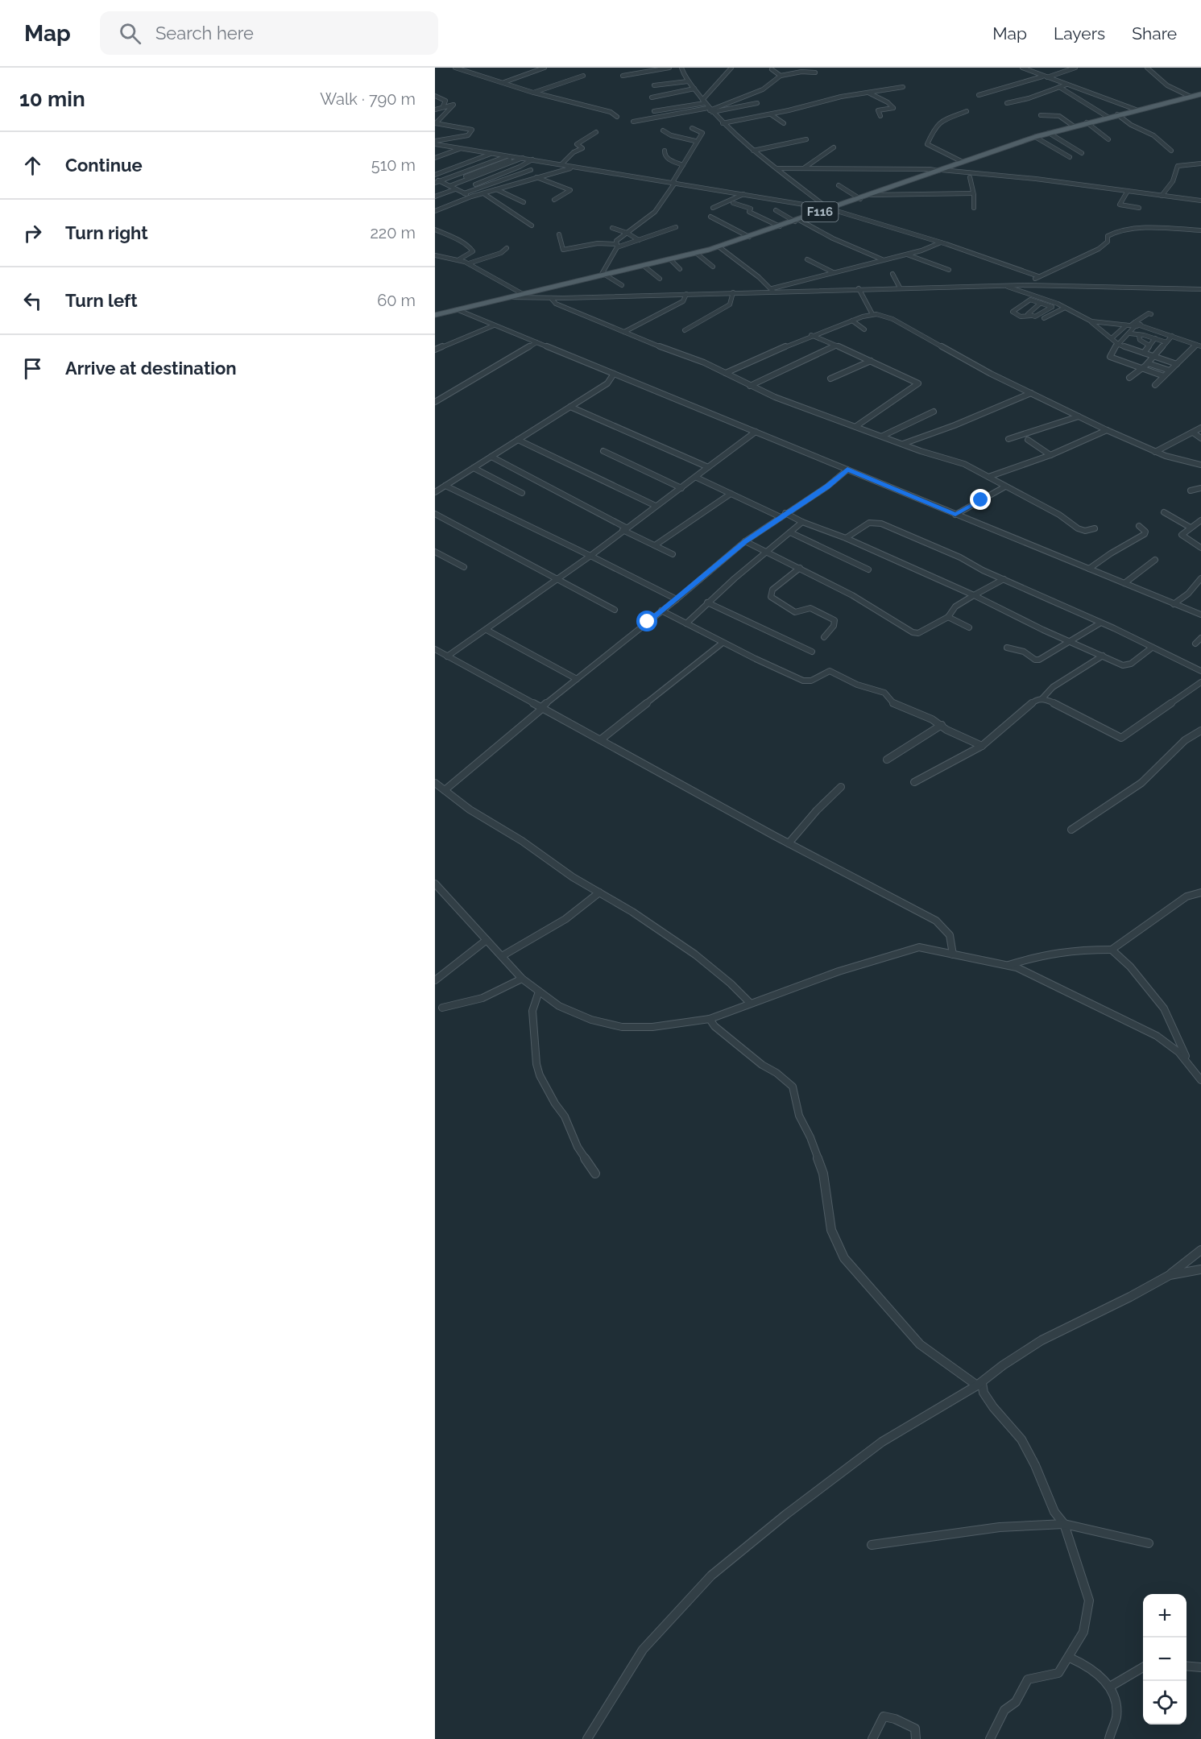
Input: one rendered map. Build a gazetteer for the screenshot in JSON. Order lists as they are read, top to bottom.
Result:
{
  "streets": {
    "main road": ["F116"]
  },
  "page": {
    "header": "Map",
    "search": "Search here",
    "nav": ["Map", "Layers", "Share"],
    "heading": ["10 min", "Walk · 790 m"],
    "list": [
      ["Continue", "510 m"],
      ["Turn right", "220 m"],
      ["Turn left", "60 m"],
      "Arrive at destination"
    ],
    "map_buttons": ["+", "−"]
  }
}
